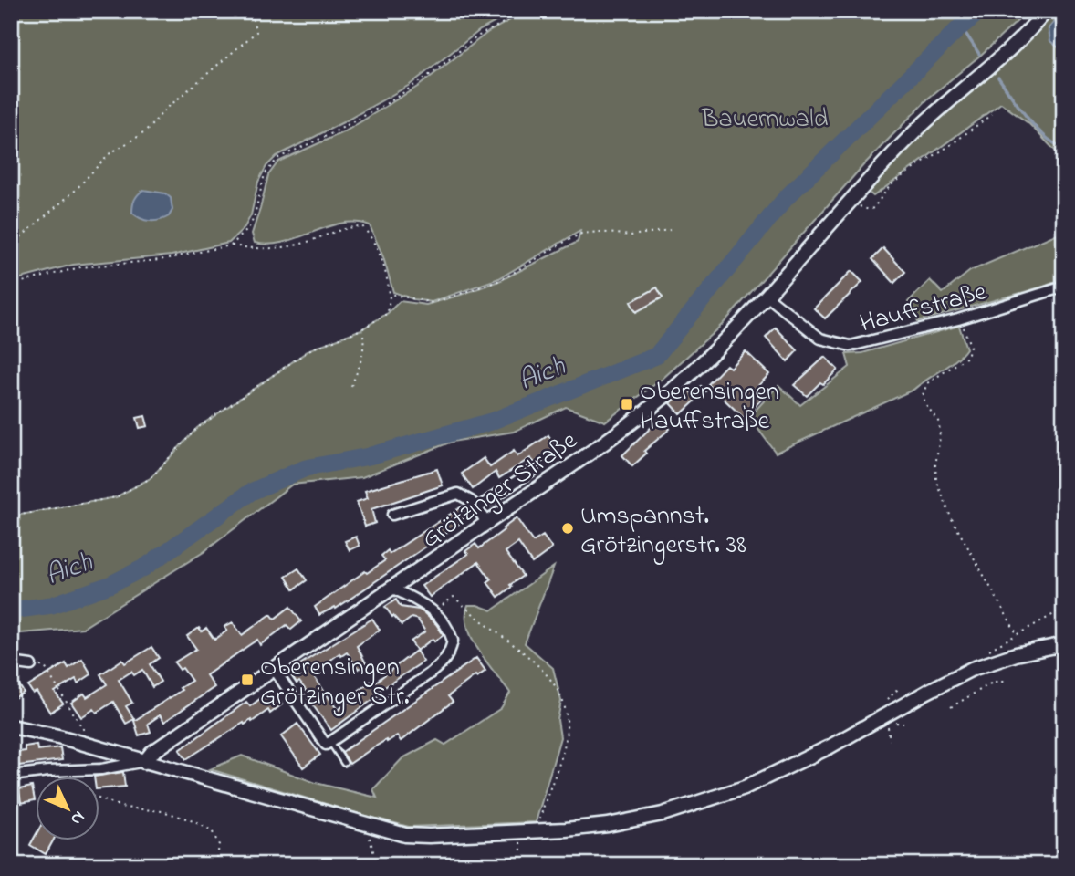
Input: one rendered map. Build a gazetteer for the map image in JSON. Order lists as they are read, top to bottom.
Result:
{
  "streets": {
    "main road": ["Grötzinger Straße"],
    "street": ["Hauffstraße"]
  },
  "crossings": [
    ["Hauffstraße", "Grötzinger Straße"]
  ],
  "water": ["Aich"],
  "parks": ["Bauernwald"],
  "places": {
    "transit": ["Oberensingen Hauffstraße", "Oberensingen Grötzinger Str."],
    "other": ["Umspannst. Grötzingerstr. 38"]
  },
  "north": "bottom right"
}
